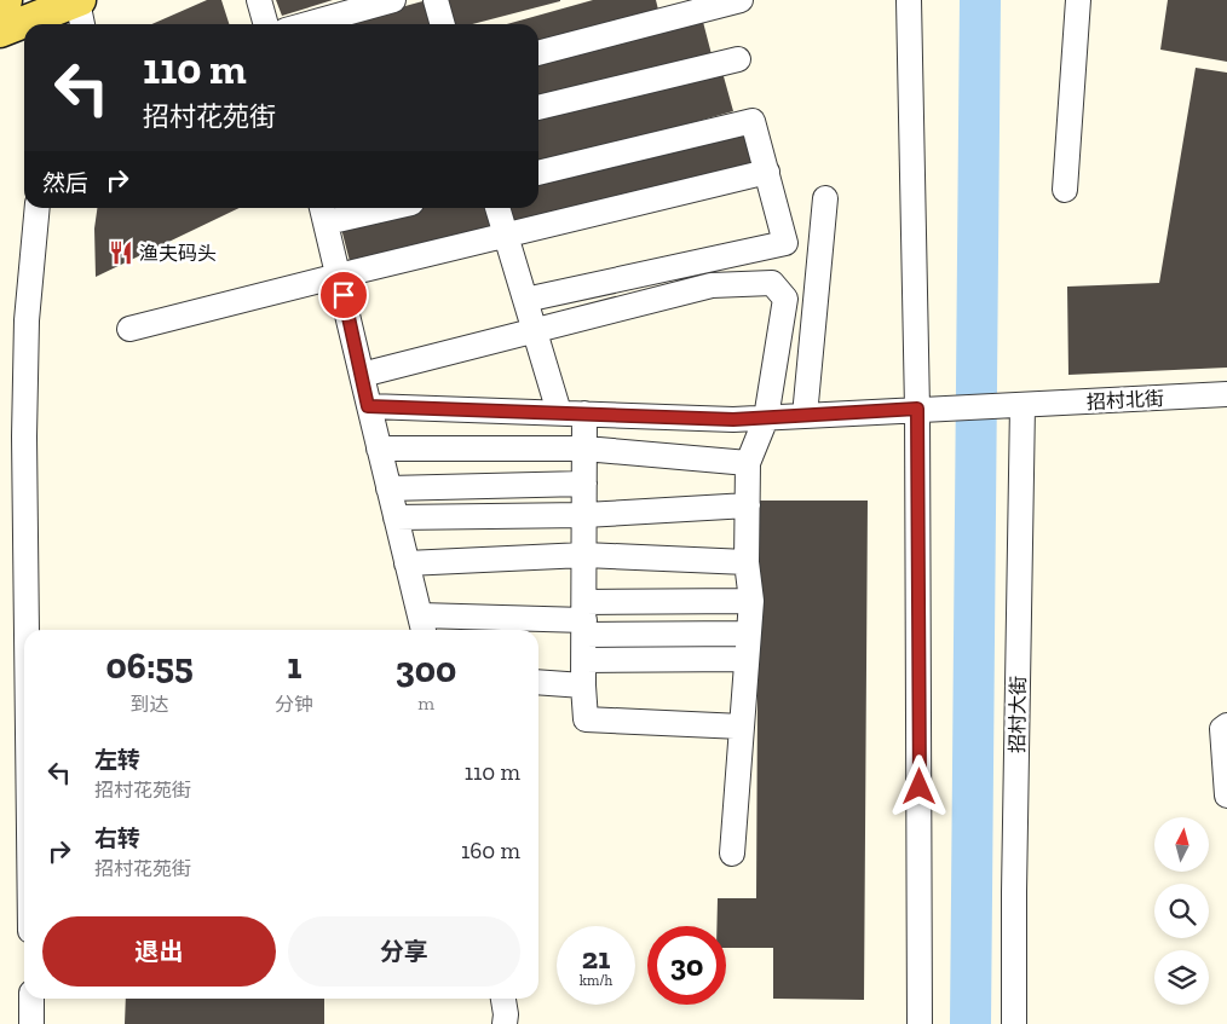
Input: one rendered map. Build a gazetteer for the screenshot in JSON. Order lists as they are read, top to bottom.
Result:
{
  "streets": {
    "street": ["招村北街", "招村大街"]
  },
  "crossings": [
    ["招村北街", "招村大街"]
  ],
  "places": {
    "restaurant": ["渔夫码头"]
  },
  "north": "top",
  "page": {
    "turn": ["110 m", "招村花苑街"],
    "then": "然后",
    "eta": [
      "06:55",
      "到达",
      "1",
      "分钟",
      "300",
      "m"
    ],
    "list": [
      {
        "name": "左转",
        "note": "招村花苑街",
        "value": "110 m"
      },
      {
        "name": "右转",
        "note": "招村花苑街",
        "value": "160 m"
      }
    ],
    "buttons": ["退出", "分享"],
    "speed": "21 km/h",
    "limit": "30"
  }
}
